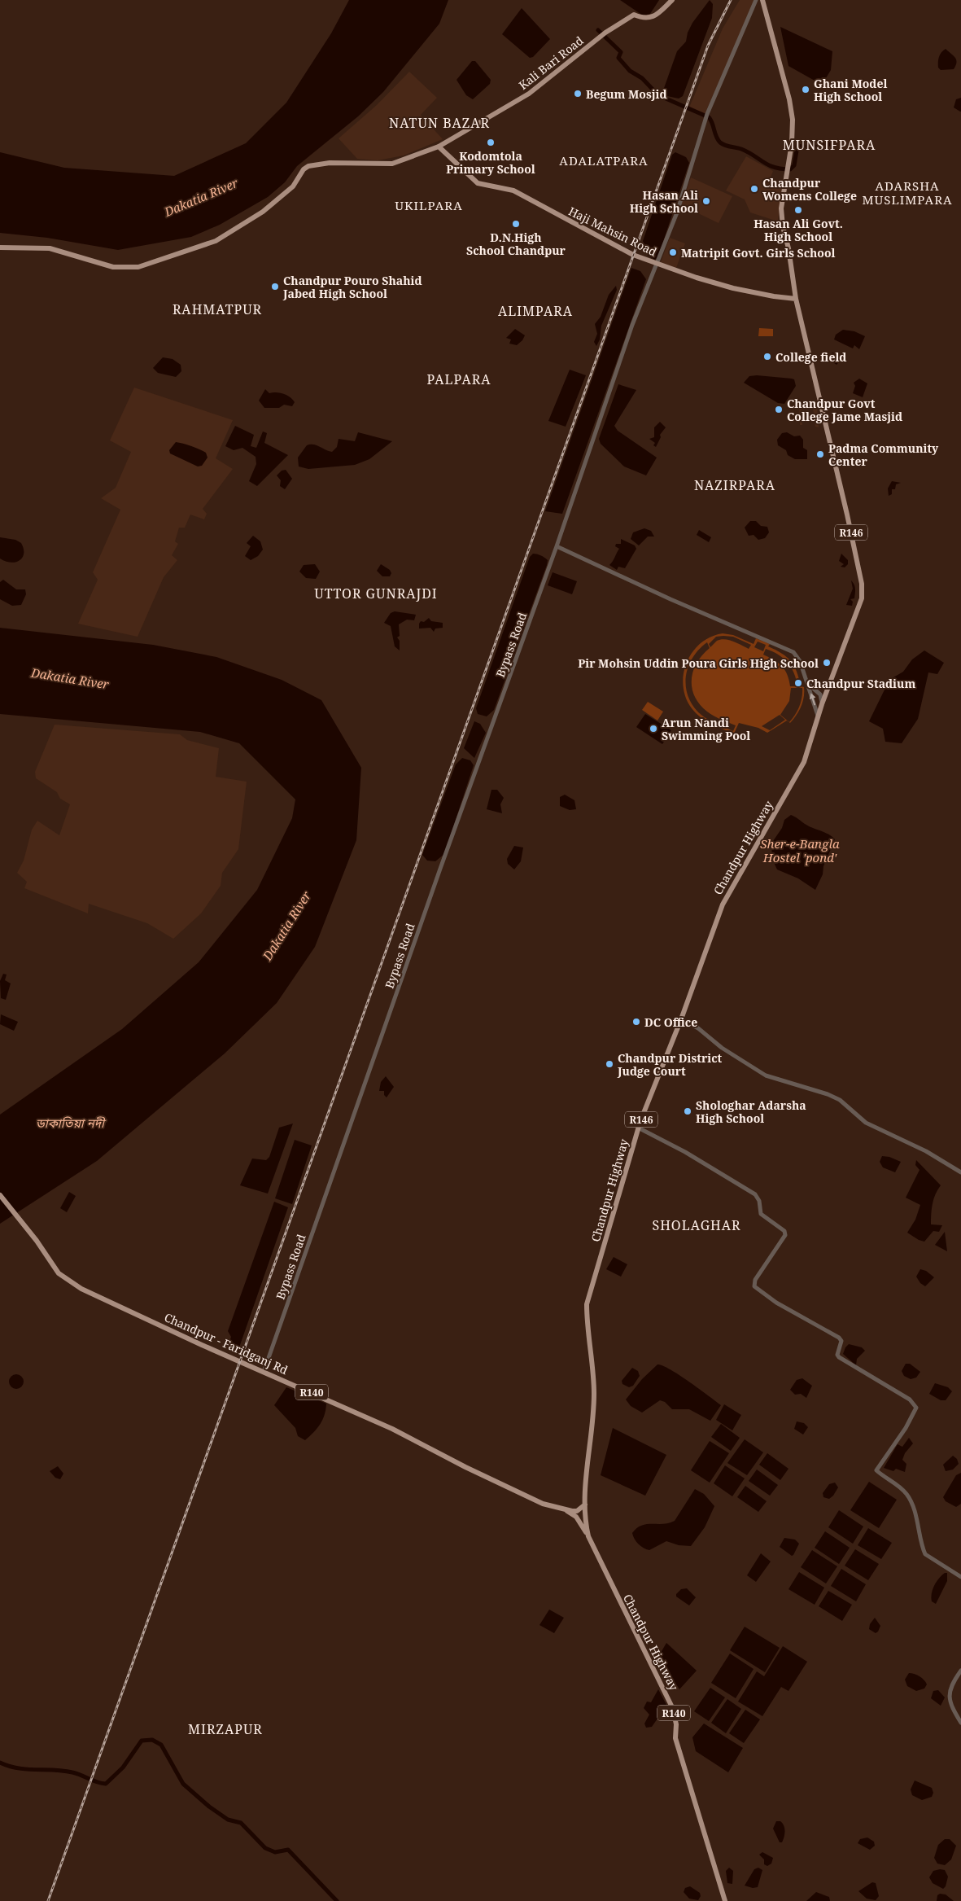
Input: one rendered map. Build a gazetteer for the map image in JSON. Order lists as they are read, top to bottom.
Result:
{
  "streets": {
    "main road": [
      "Kali Bari Road",
      "Haji Mahsin Road",
      "R146",
      "Chandpur Highway",
      "Chandpur - Faridganj Rd",
      "R140"
    ],
    "street": ["Bypass Road"]
  },
  "crossings": [
    ["Kali Bari Road", "Haji Mahsin Road"],
    ["Haji Mahsin Road", "Bypass Road"],
    ["Haji Mahsin Road", "Chandpur Highway"],
    ["Bypass Road", "Chandpur - Faridganj Rd"],
    ["Chandpur Highway", "R140"],
    ["Chandpur - Faridganj Rd", "R140"]
  ],
  "districts": [
    "NATUN BAZAR",
    "MUNSIFPARA",
    "ADALATPARA",
    "ADARSHA MUSLIMPARA",
    "UKILPARA",
    "RAHMATPUR",
    "ALIMPARA",
    "PALPARA",
    "NAZIRPARA",
    "UTTOR GUNRAJDI",
    "SHOLAGHAR",
    "MIRZAPUR"
  ],
  "water": ["Dakatia River", "Sher-e-Bangla Hostel 'pond'", "ডাকাতিয়া নদী"],
  "places": [
    "Ghani Model High School",
    "Begum Mosjid",
    "Kodomtola Primary School",
    "Chandpur Womens College",
    "Hasan Ali High School",
    "Hasan Ali Govt. High School",
    "D.N.High School Chandpur",
    "Matripit Govt. Girls School",
    "Chandpur Pouro Shahid Jabed High School",
    "College field",
    "Chandpur Govt College Jame Masjid",
    "Padma Community Center",
    "Pir Mohsin Uddin Poura Girls High School",
    "Chandpur Stadium",
    "Arun Nandi Swimming Pool",
    "DC Office",
    "Chandpur District Judge Court",
    "Shologhar Adarsha High School"
  ]
}
